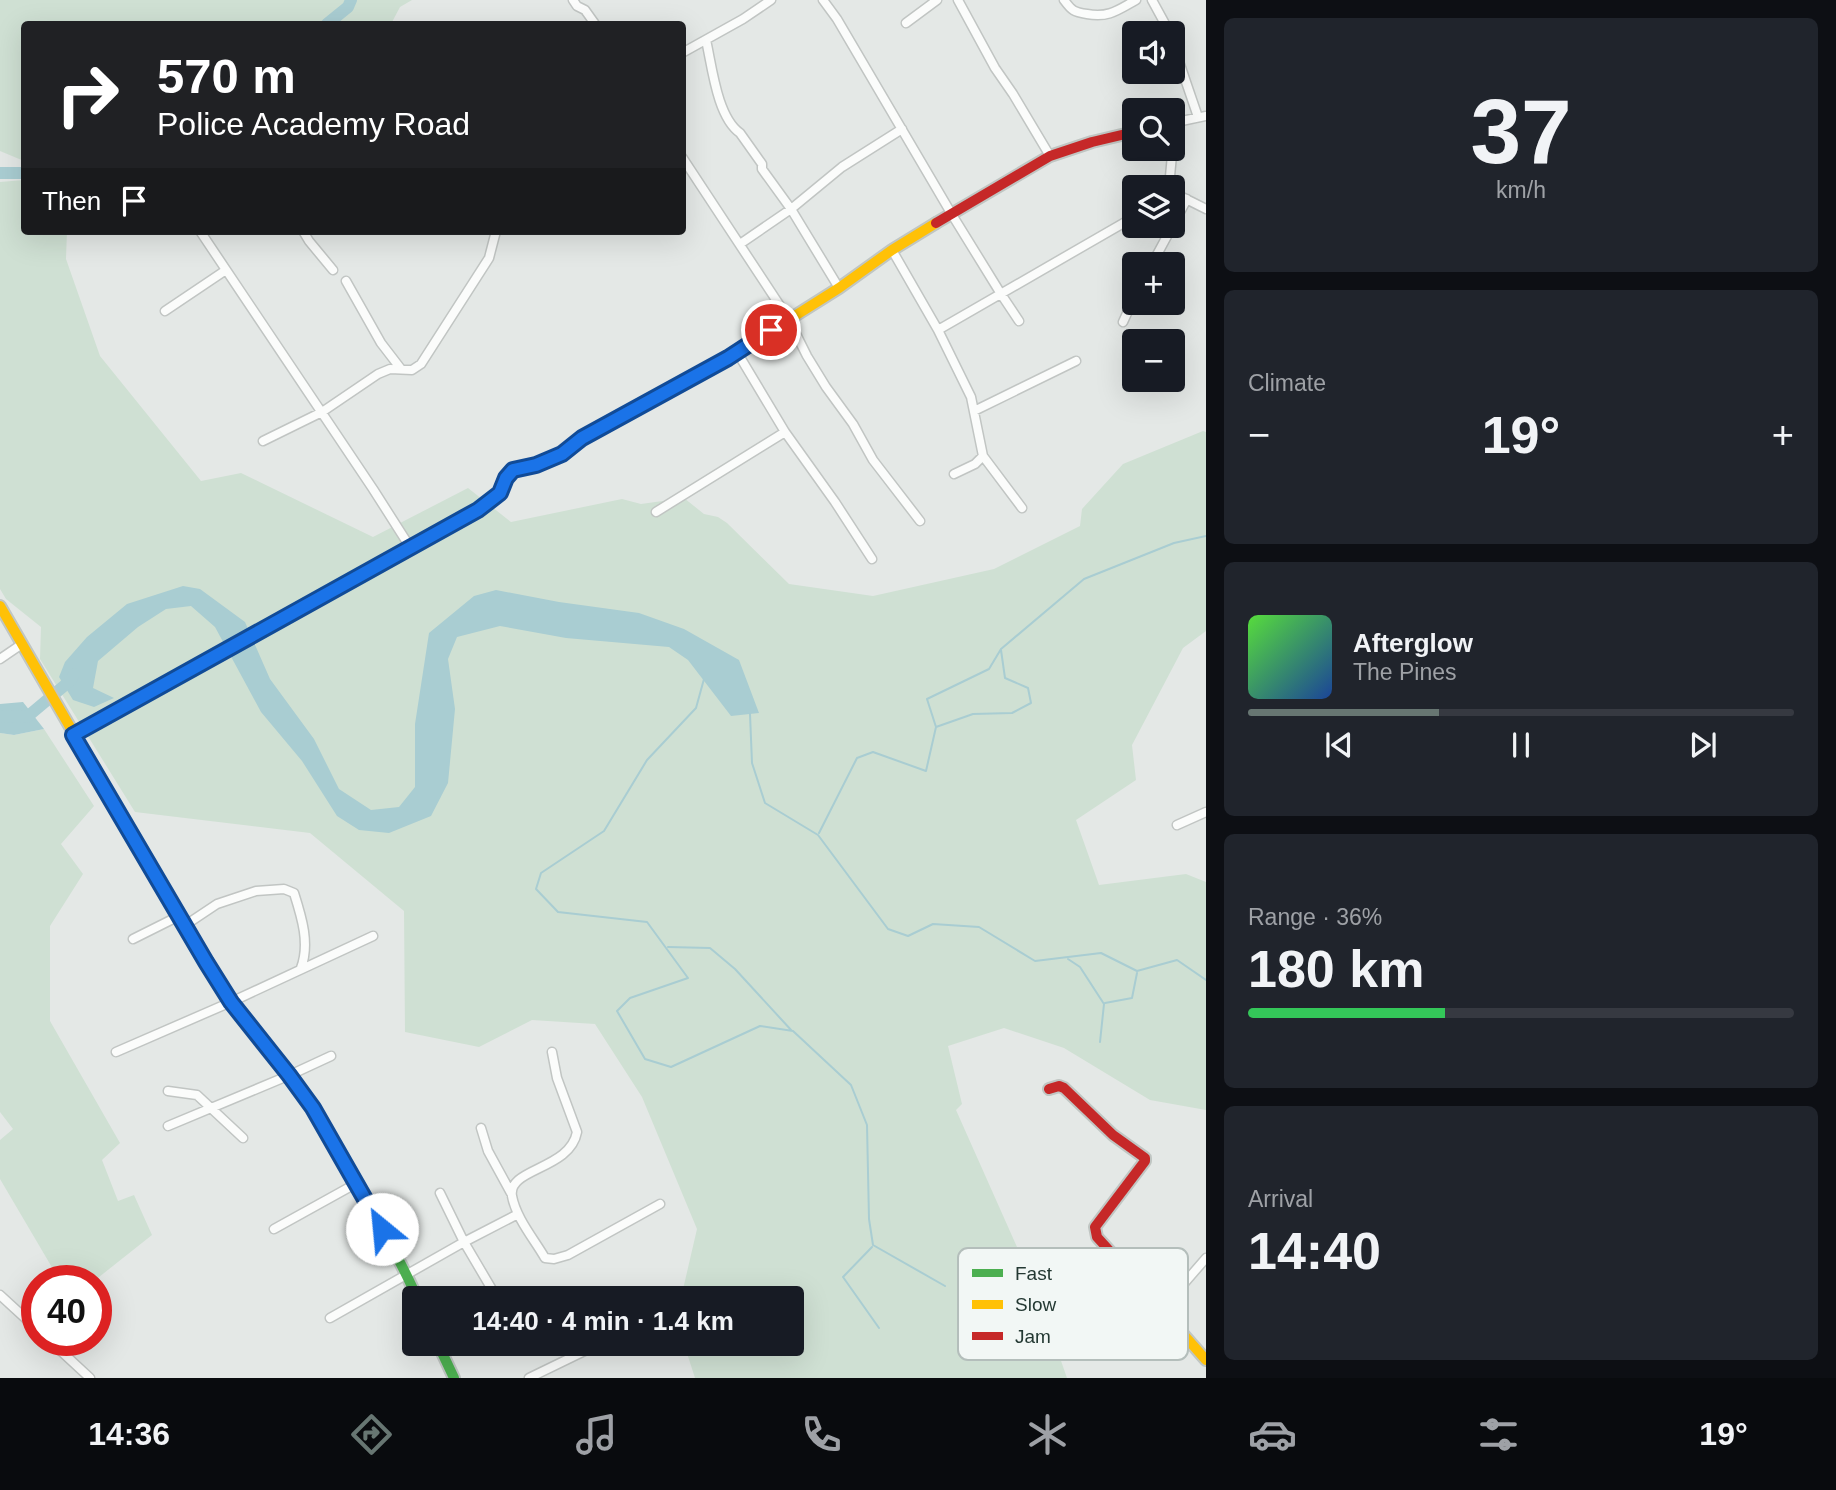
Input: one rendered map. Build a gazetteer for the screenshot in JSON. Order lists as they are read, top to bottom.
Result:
{
  "legend": ["Fast", "Slow", "Jam"],
  "page": {
    "tile": [
      ["37", "km/h"],
      "Climate",
      ["Range · 36%", "180 km"],
      ["Arrival", "14:40"]
    ],
    "map_buttons": ["+", "−"],
    "turn": ["570 m", "Police Academy Road"],
    "then": "Then",
    "heat": ["−", "19°", "+"],
    "song": ["Afterglow", "The Pines"],
    "limit": "40",
    "trip": "14:40 · 4 min · 1.4 km",
    "tabs": ["14:36", "19°"]
  }
}
